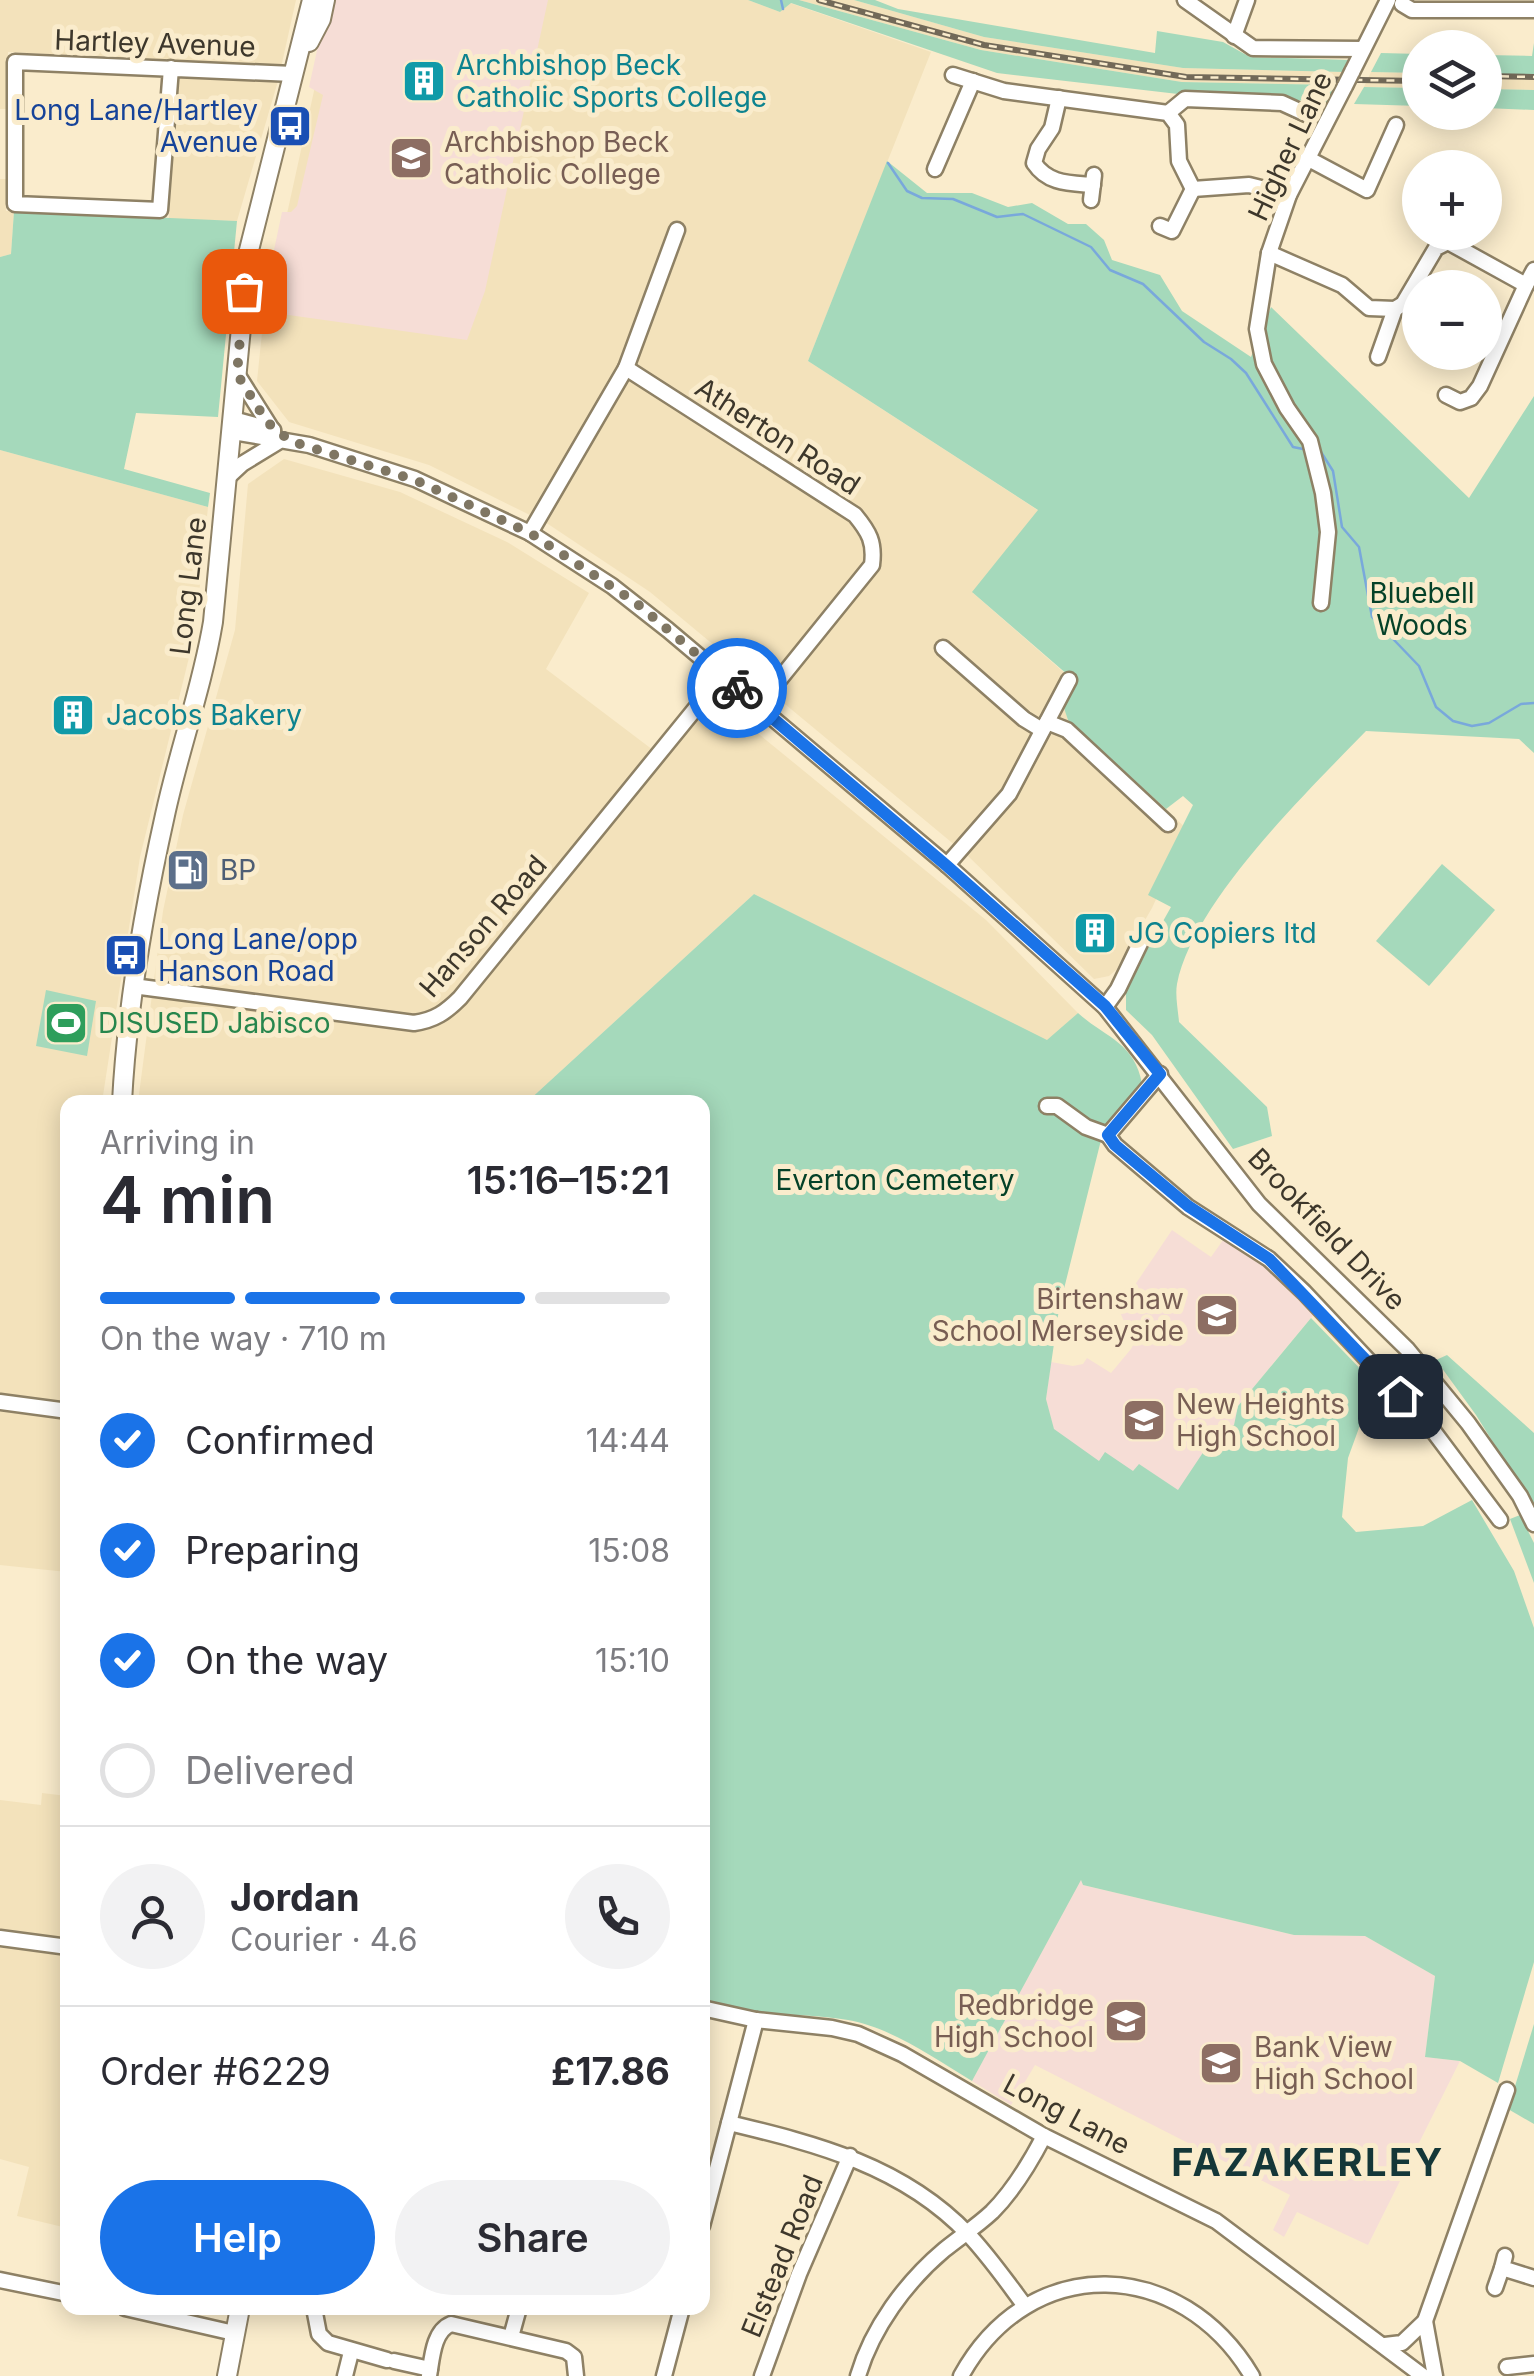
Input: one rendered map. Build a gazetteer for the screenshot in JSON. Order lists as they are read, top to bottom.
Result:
{
  "streets": {
    "main road": ["Long Lane"],
    "street": [
      "Hartley Avenue",
      "Higher Lane",
      "Atherton Road",
      "Hanson Road",
      "Brookfield Drive",
      "Elstead Road"
    ]
  },
  "crossings": [
    ["Hartley Avenue", "Long Lane"],
    ["Atherton Road", "Brookfield Drive"],
    ["Long Lane", "Hanson Road"],
    ["Long Lane", "Brookfield Drive"],
    ["Hanson Road", "Brookfield Drive"]
  ],
  "districts": ["FAZAKERLEY"],
  "parks": ["Bluebell Woods", "Everton Cemetery"],
  "places": {
    "building": ["Archbishop Beck Catholic Sports College", "Jacobs Bakery", "JG Copiers ltd"],
    "bus stop": ["Long Lane/Hartley Avenue", "Long Lane/opp Hanson Road"],
    "school or university": [
      "Archbishop Beck Catholic College",
      "Birtenshaw School Merseyside",
      "New Heights High School",
      "Redbridge High School",
      "Bank View High School"
    ],
    "fuel station": ["BP"],
    "sports": ["DISUSED Jabisco"]
  },
  "page": {
    "map_buttons": ["+", "−"],
    "heading": ["4 min", "Arriving in", "15:16–15:21"],
    "panel": [
      "Jordan",
      "Courier · 4.6",
      "Order #6229",
      "£17.86"
    ],
    "bar": "On the way · 710 m",
    "list": [
      ["Confirmed", "14:44"],
      ["Preparing", "15:08"],
      ["On the way", "15:10"],
      "Delivered"
    ],
    "buttons": ["Help", "Share"]
  }
}
